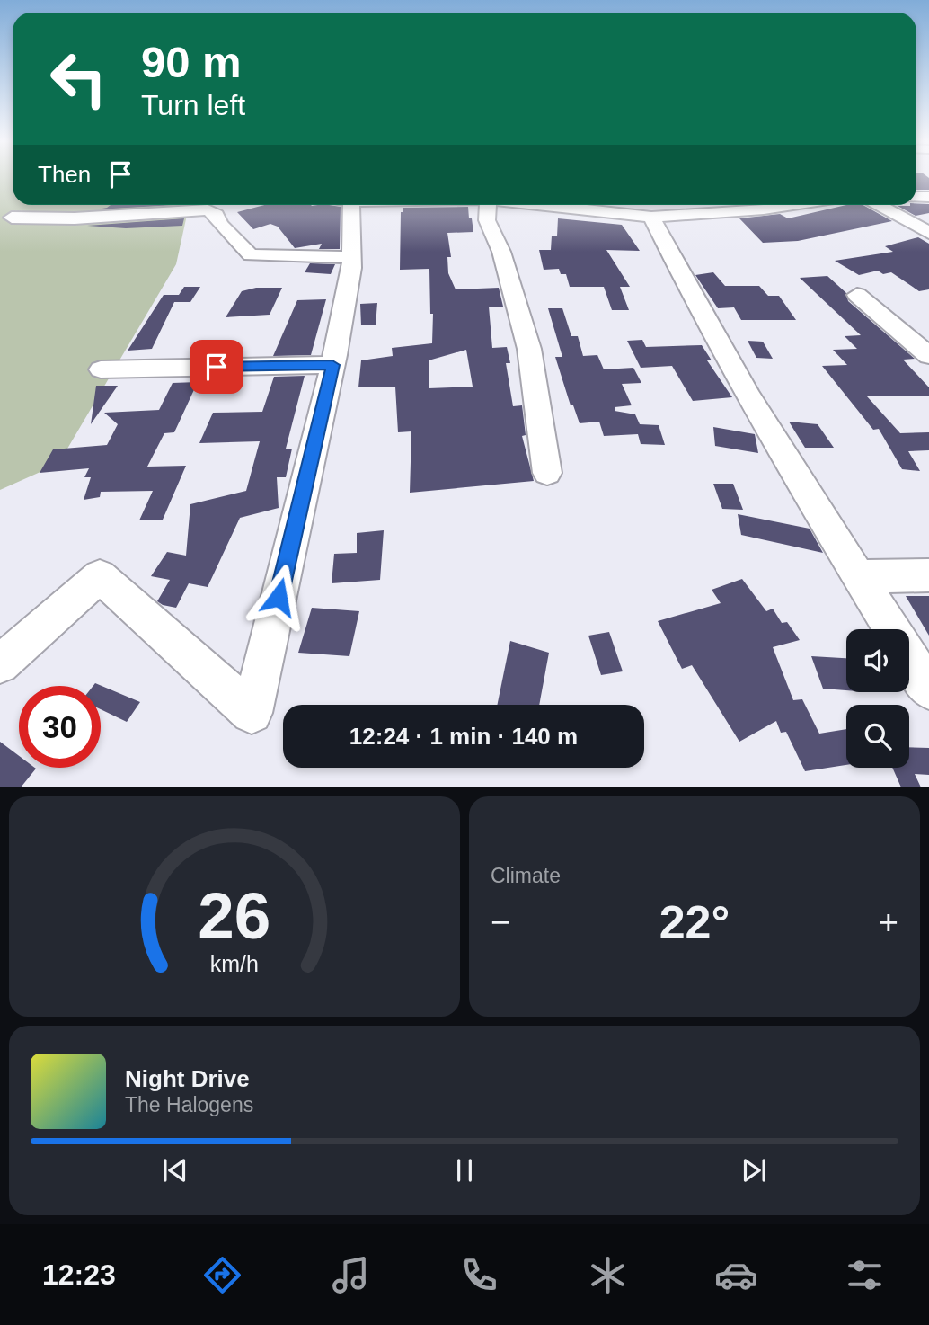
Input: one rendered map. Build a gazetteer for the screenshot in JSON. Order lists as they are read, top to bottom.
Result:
{
  "page": {
    "turn": ["90 m", "Turn left"],
    "then": "Then",
    "limit": "30",
    "trip": "12:24 · 1 min · 140 m",
    "tile": "Climate",
    "heat": ["−", "22°", "+"],
    "song": ["Night Drive", "The Halogens"],
    "tabs": "12:23",
    "gauge": ["26", "km/h"]
  }
}
